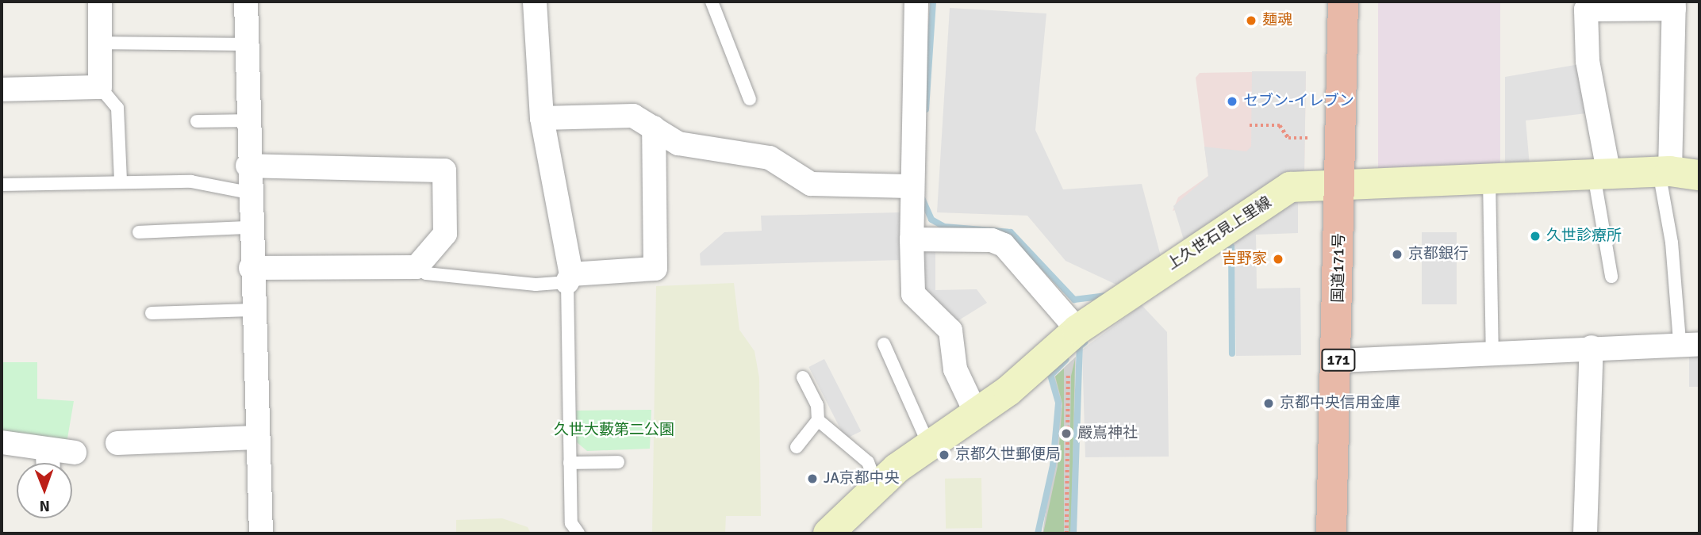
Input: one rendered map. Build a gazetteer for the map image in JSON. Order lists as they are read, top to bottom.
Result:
{
  "streets": {
    "highway": ["国道171号", "171"],
    "main road": ["上久世石見上里線"]
  },
  "crossings": [
    ["上久世石見上里線", "国道171号"]
  ],
  "parks": ["久世大藪第二公園"],
  "places": [
    "麺魂",
    "セブン-イレブン",
    "久世診療所",
    "京都銀行",
    "吉野家",
    "京都中央信用金庫",
    "嚴嶌神社",
    "京都久世郵便局",
    "JA京都中央"
  ],
  "north": "bottom"
}
